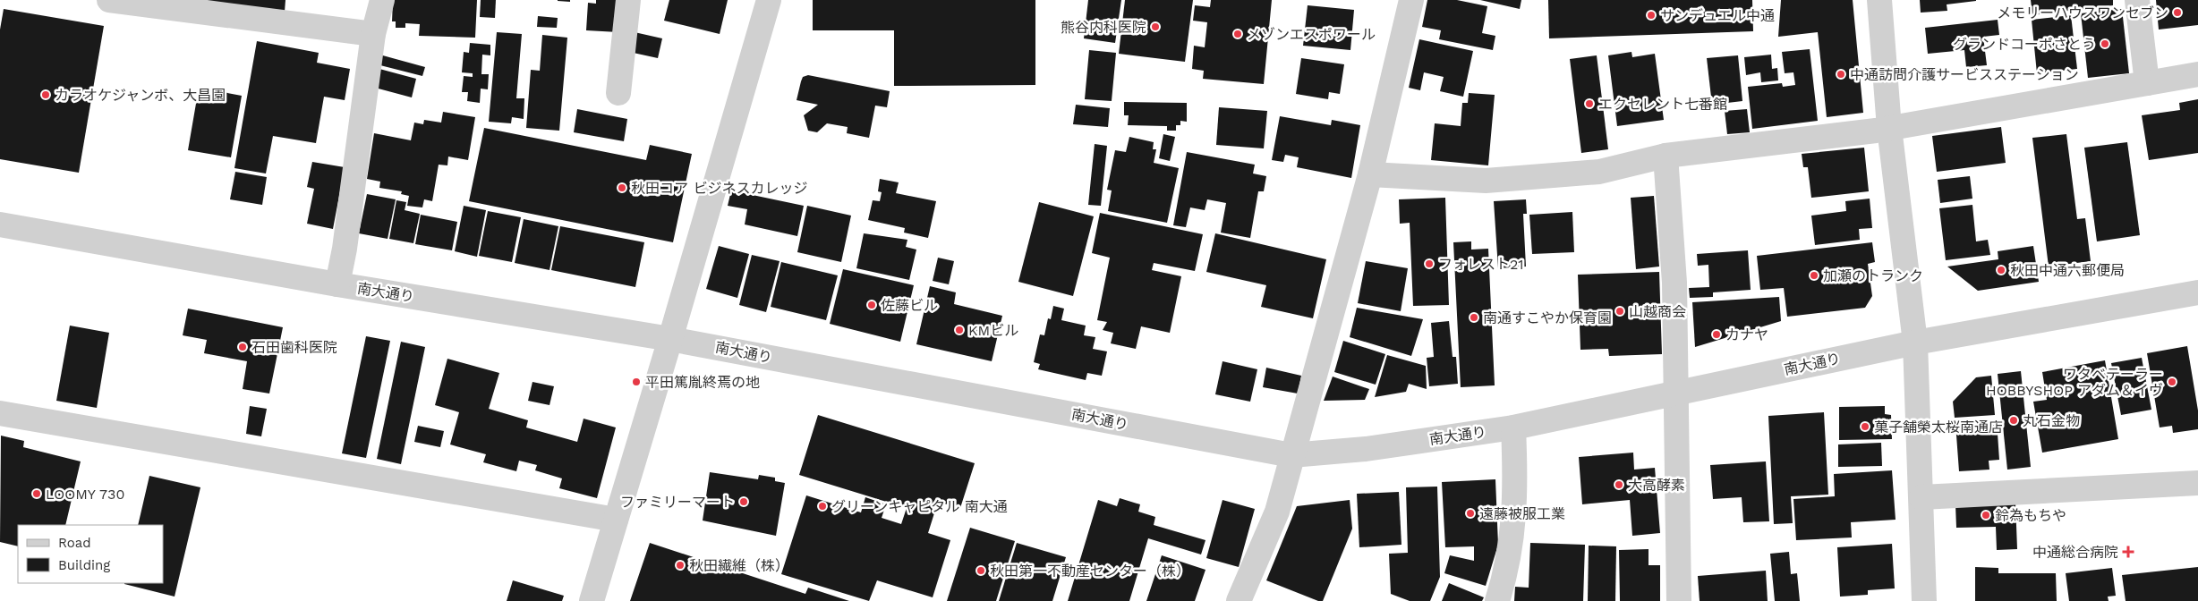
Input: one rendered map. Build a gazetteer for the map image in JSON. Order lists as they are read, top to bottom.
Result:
{
  "streets": {
    "street": ["南大通り"]
  },
  "places": {
    "other": [
      "メモリーハウスワンセブン",
      "サンデュエル中通",
      "熊谷内科医院",
      "メゾンエスポワール",
      "グランドコーポさとう",
      "中通訪問介護サービスステーション",
      "カラオケジャンボ、大昌園",
      "エクセレント七番館",
      "秋田コア ビジネスカレッジ",
      "フォレスト21",
      "秋田中通六郵便局",
      "加瀬のトランク",
      "佐藤ビル",
      "山越商会",
      "南通すこやか保育園",
      "KMビル",
      "カナヤ",
      "石田歯科医院",
      "平田篤胤終焉の地",
      "ワタベテーラー HOBBYSHOP アダム＆イヴ",
      "丸石金物",
      "菓子舗榮太桜南通店",
      "大高酵素",
      "LOOMY 730",
      "ファミリーマート",
      "グリーンキャピタル 南大通",
      "遠藤被服工業",
      "鈴為もちや",
      "秋田繊維（株）",
      "秋田第一不動産センター（株）"
    ],
    "health": ["中通総合病院"]
  },
  "legend": ["Road", "Building"]
}
